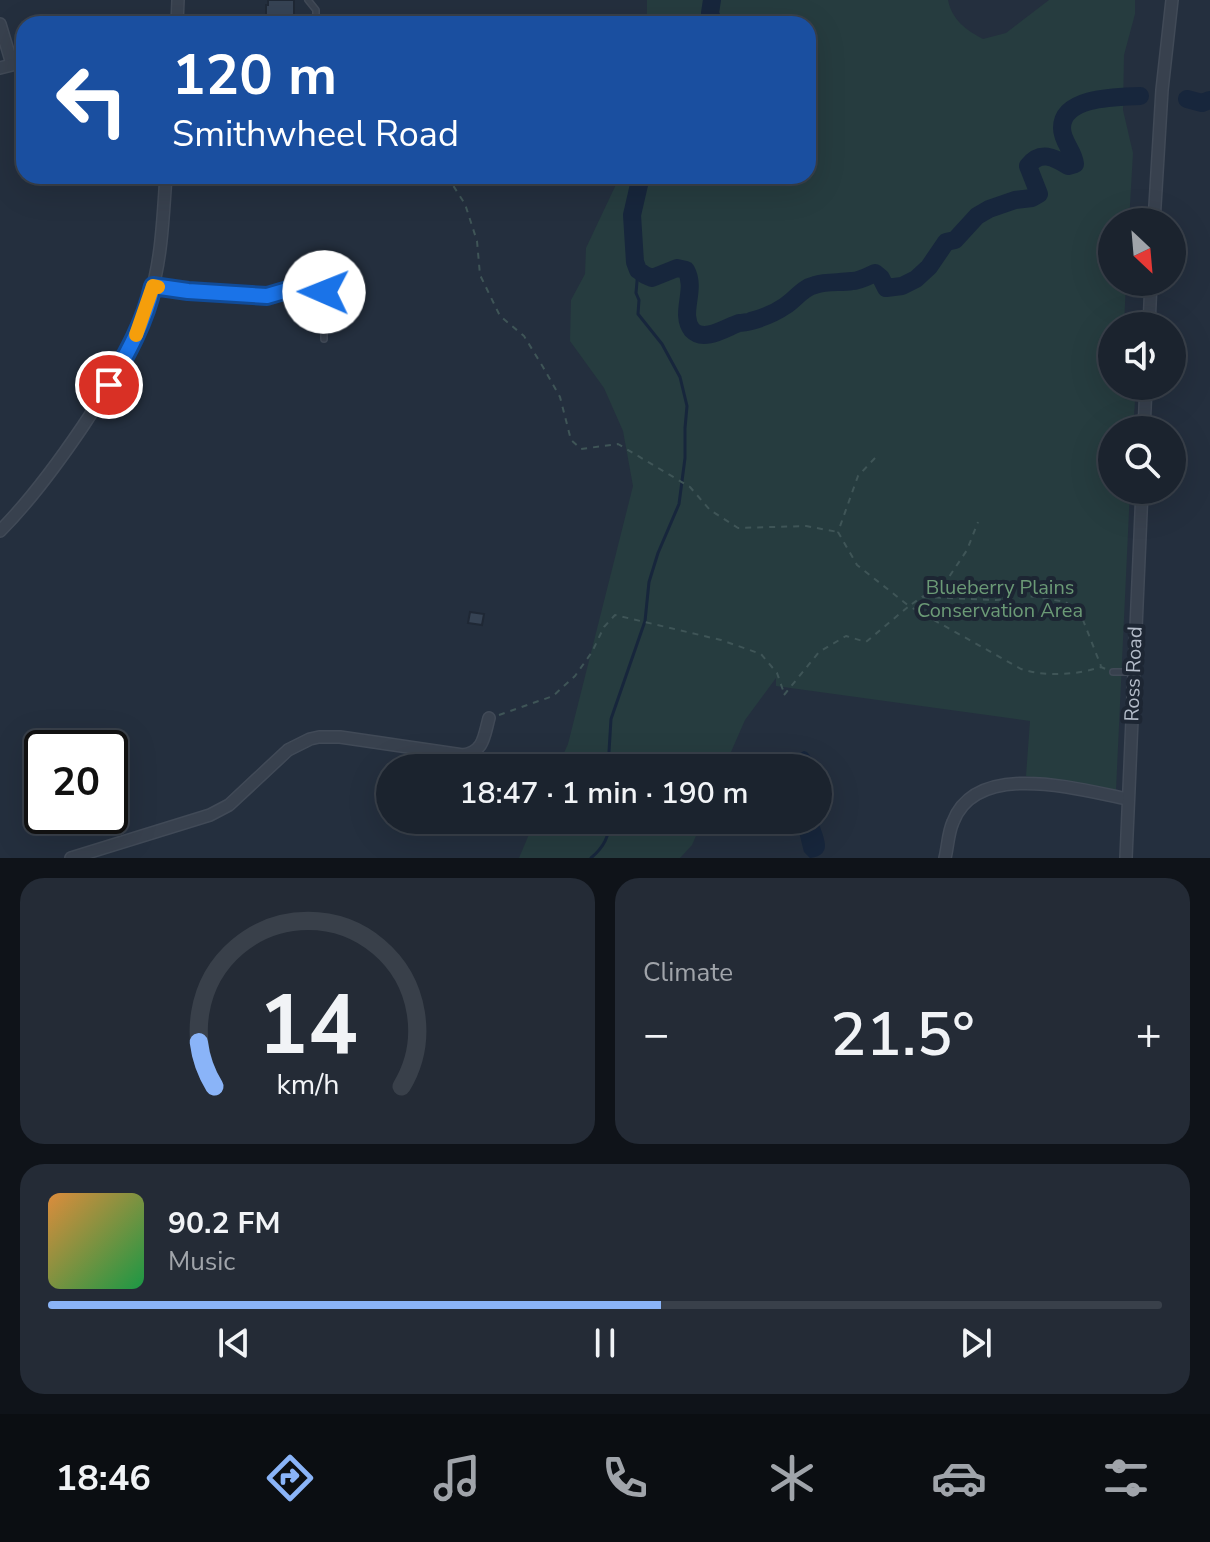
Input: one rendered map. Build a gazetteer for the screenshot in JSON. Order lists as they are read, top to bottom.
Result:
{
  "streets": {
    "street": ["Ross Road"]
  },
  "parks": ["Blueberry Plains Conservation Area"],
  "north": "bottom right",
  "page": {
    "turn": ["120 m", "Smithwheel Road"],
    "limit": "20",
    "trip": "18:47 · 1 min · 190 m",
    "tile": "Climate",
    "heat": ["−", "21.5°", "+"],
    "song": ["90.2 FM", "Music"],
    "tabs": "18:46",
    "gauge": ["14", "km/h"]
  }
}
